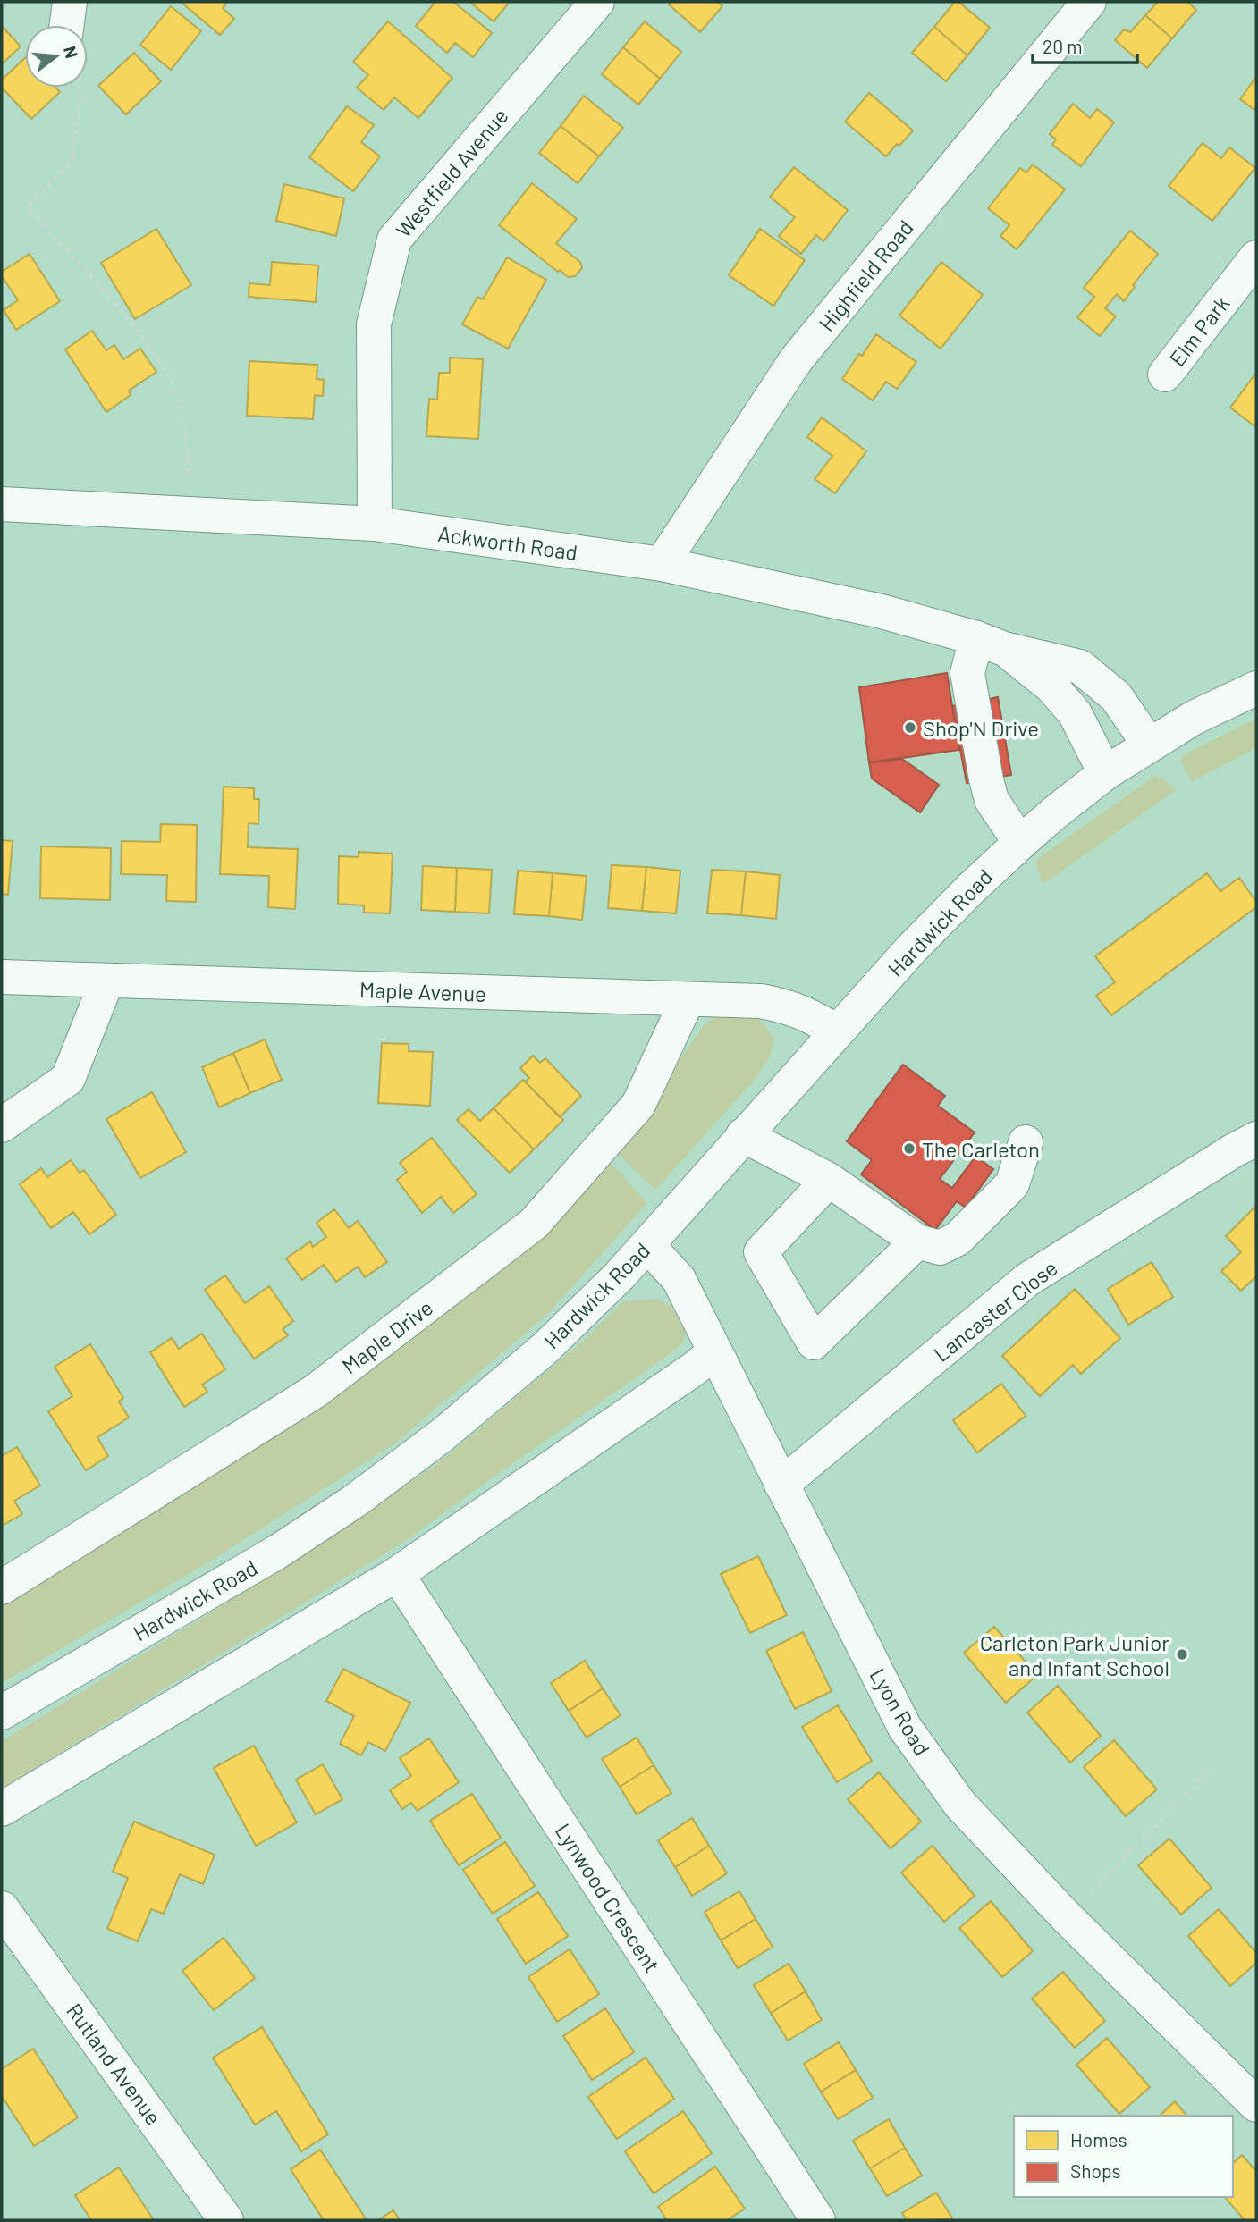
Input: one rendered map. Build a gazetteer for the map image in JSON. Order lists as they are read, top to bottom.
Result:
{
  "streets": {
    "main road": [
      "Westfield Avenue",
      "Highfield Road",
      "Elm Park",
      "Ackworth Road",
      "Hardwick Road",
      "Maple Avenue",
      "Lancaster Close",
      "Maple Drive",
      "Lyon Road",
      "Lynwood Crescent",
      "Rutland Avenue"
    ]
  },
  "crossings": [
    ["Westfield Avenue", "Ackworth Road"],
    ["Highfield Road", "Ackworth Road"],
    ["Ackworth Road", "Hardwick Road"],
    ["Hardwick Road", "Maple Avenue"],
    ["Hardwick Road", "Lyon Road"],
    ["Maple Avenue", "Maple Drive"],
    ["Lancaster Close", "Lyon Road"]
  ],
  "places": ["Shop'N Drive", "The Carleton", "Carleton Park Junior and Infant School"],
  "legend": ["Homes", "Shops"],
  "scale_bar": "20 m",
  "north": "right"
}
